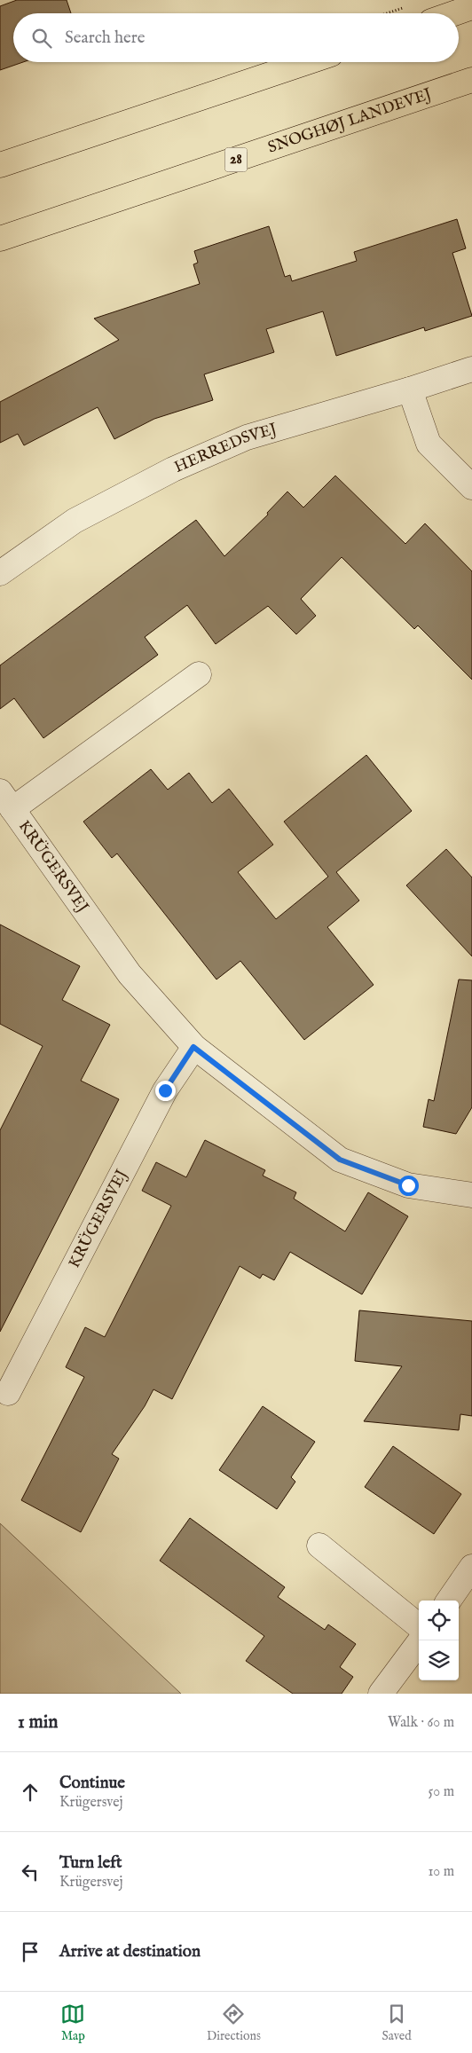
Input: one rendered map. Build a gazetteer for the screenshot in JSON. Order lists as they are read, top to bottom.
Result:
{
  "streets": {
    "main road": ["SNOGHØJ LANDEVEJ", "28"],
    "street": ["HERREDSVEJ", "KRÜGERSVEJ"]
  },
  "page": {
    "search": "Search here",
    "heading": ["1 min", "Walk · 60 m"],
    "list": [
      ["Continue", "Krügersvej", "50 m"],
      ["Turn left", "Krügersvej", "10 m"],
      "Arrive at destination"
    ],
    "nav": ["Map", "Directions", "Saved"]
  }
}
